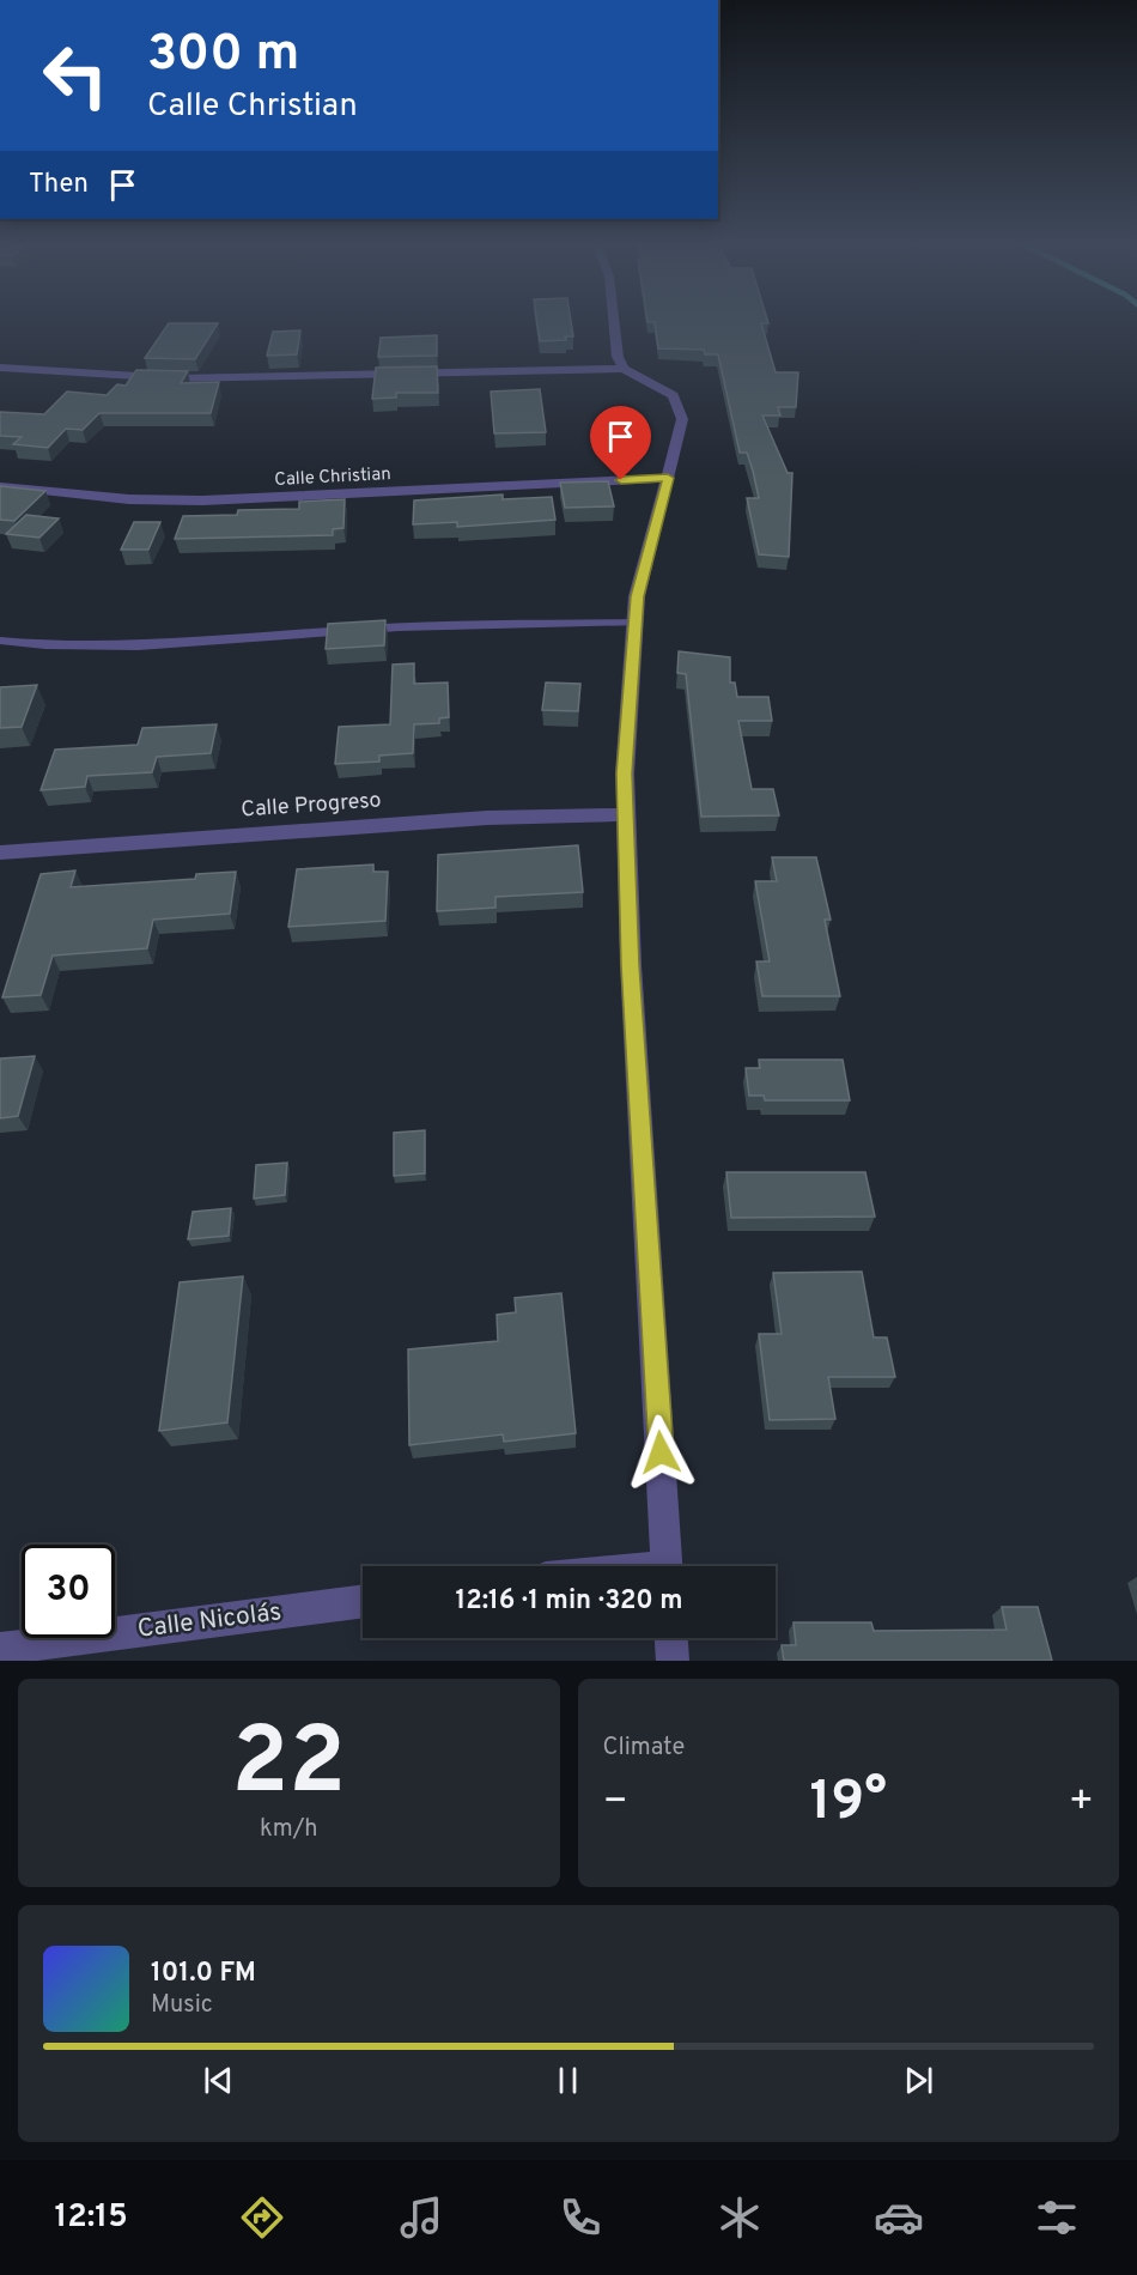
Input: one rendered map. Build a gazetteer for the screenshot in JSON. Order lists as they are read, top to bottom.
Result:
{
  "streets": {
    "street": ["Calle Christian", "Calle Progreso", "Calle Nicolás"]
  },
  "page": {
    "turn": ["300 m", "Calle Christian"],
    "then": "Then",
    "limit": "30",
    "trip": "12:16 · 1 min · 320 m",
    "tile": [
      ["22", "km/h"],
      "Climate"
    ],
    "heat": ["−", "19°", "+"],
    "song": ["101.0 FM", "Music"],
    "tabs": "12:15"
  }
}
